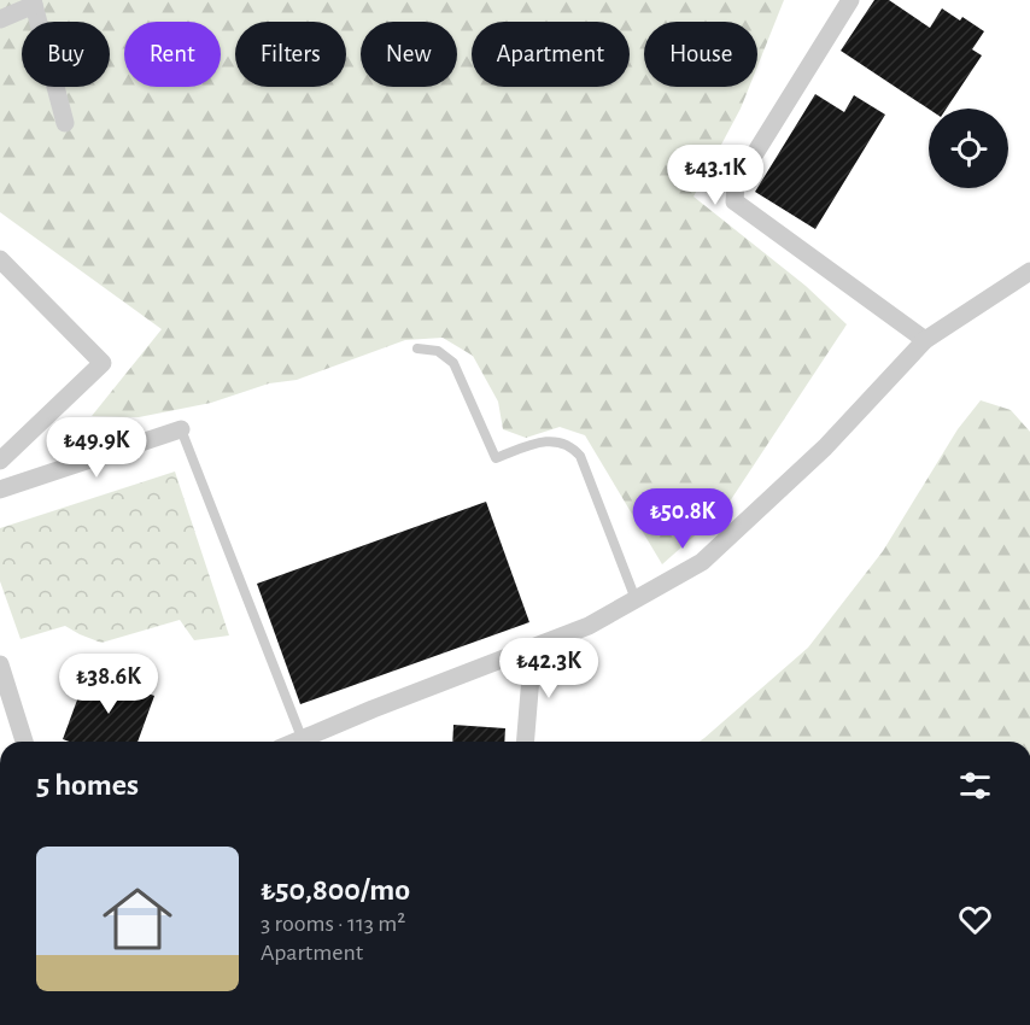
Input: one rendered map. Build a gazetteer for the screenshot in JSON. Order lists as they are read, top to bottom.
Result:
{
  "page": {
    "chip": [
      "Buy",
      "Rent",
      "Filters",
      "New",
      "Apartment",
      "House"
    ],
    "price": [
      "₺43.1K",
      "₺49.9K",
      "₺50.8K",
      "₺42.3K",
      "₺38.6K"
    ],
    "heading": "5 homes",
    "list": [
      {
        "name": "₺50,800/mo",
        "note": "3 rooms · 113 m² · Apartment"
      }
    ]
  }
}
